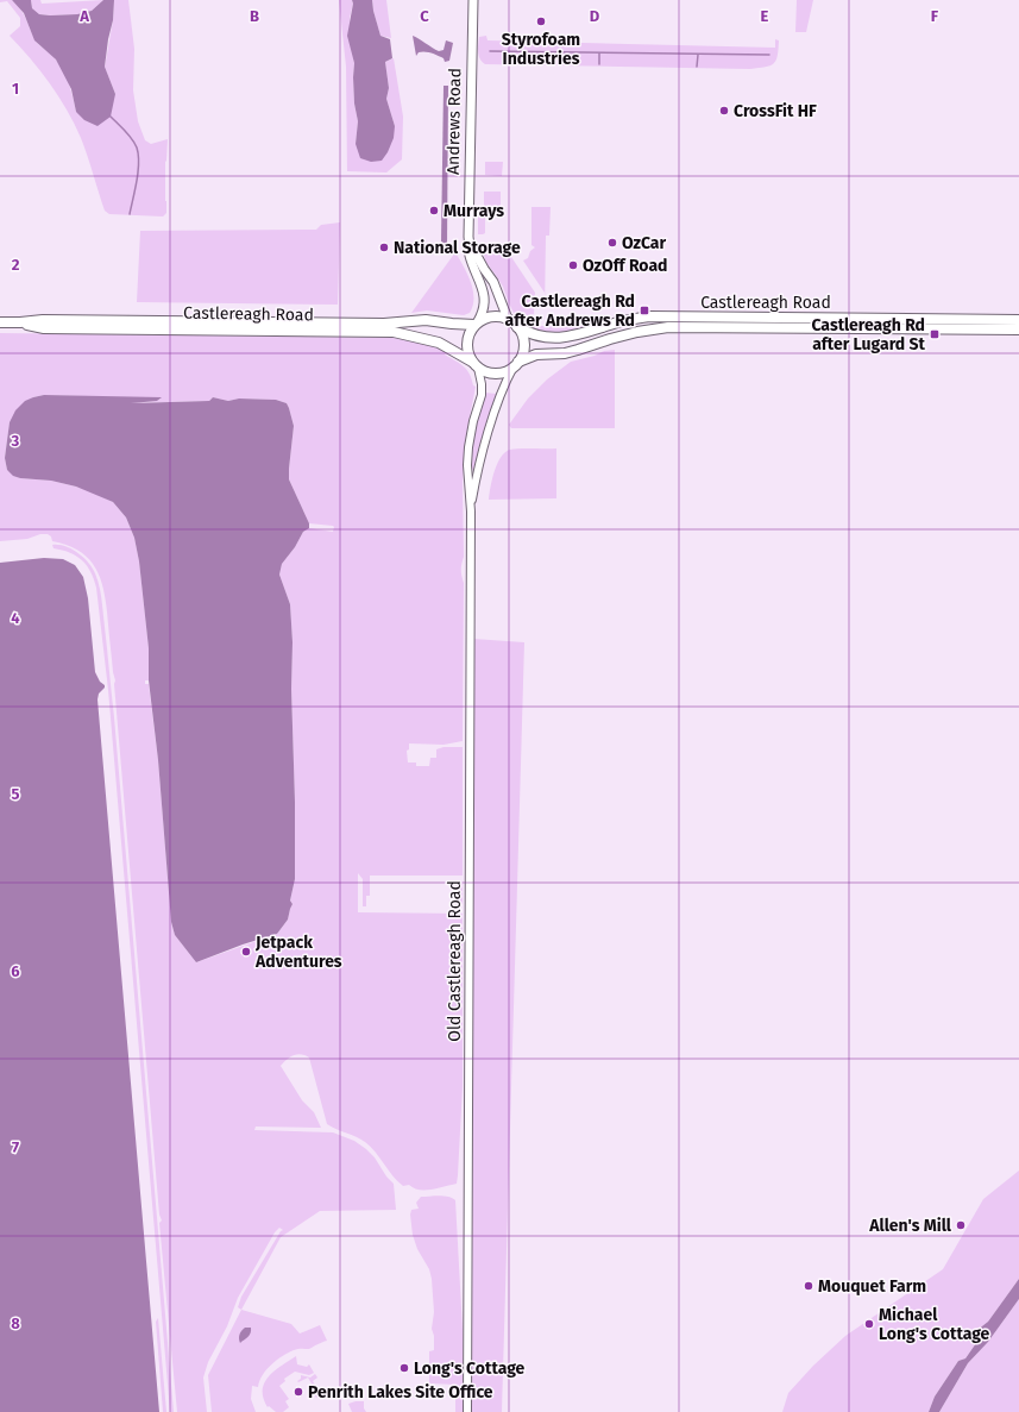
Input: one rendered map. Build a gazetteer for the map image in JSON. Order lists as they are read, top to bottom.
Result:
{
  "streets": {
    "main road": ["Andrews Road", "Castlereagh Road"],
    "street": ["Old Castlereagh Road"]
  },
  "crossings": [
    ["Andrews Road", "Castlereagh Road"],
    ["Andrews Road", "Old Castlereagh Road"],
    ["Castlereagh Road", "Old Castlereagh Road"]
  ],
  "places": {
    "other": [
      "Styrofoam Industries",
      "CrossFit HF",
      "Murrays",
      "OzCar",
      "National Storage",
      "OzOff Road",
      "Jetpack Adventures",
      "Allen's Mill",
      "Mouquet Farm",
      "Michael Long's Cottage",
      "Long's Cottage",
      "Penrith Lakes Site Office"
    ],
    "transit": ["Castlereagh Rd after Andrews Rd", "Castlereagh Rd after Lugard St"]
  },
  "grid": {
    "columns": [
      "A",
      "B",
      "C",
      "D",
      "E",
      "F"
    ],
    "rows": [
      "1",
      "2",
      "3",
      "4",
      "5",
      "6",
      "7",
      "8"
    ]
  }
}
